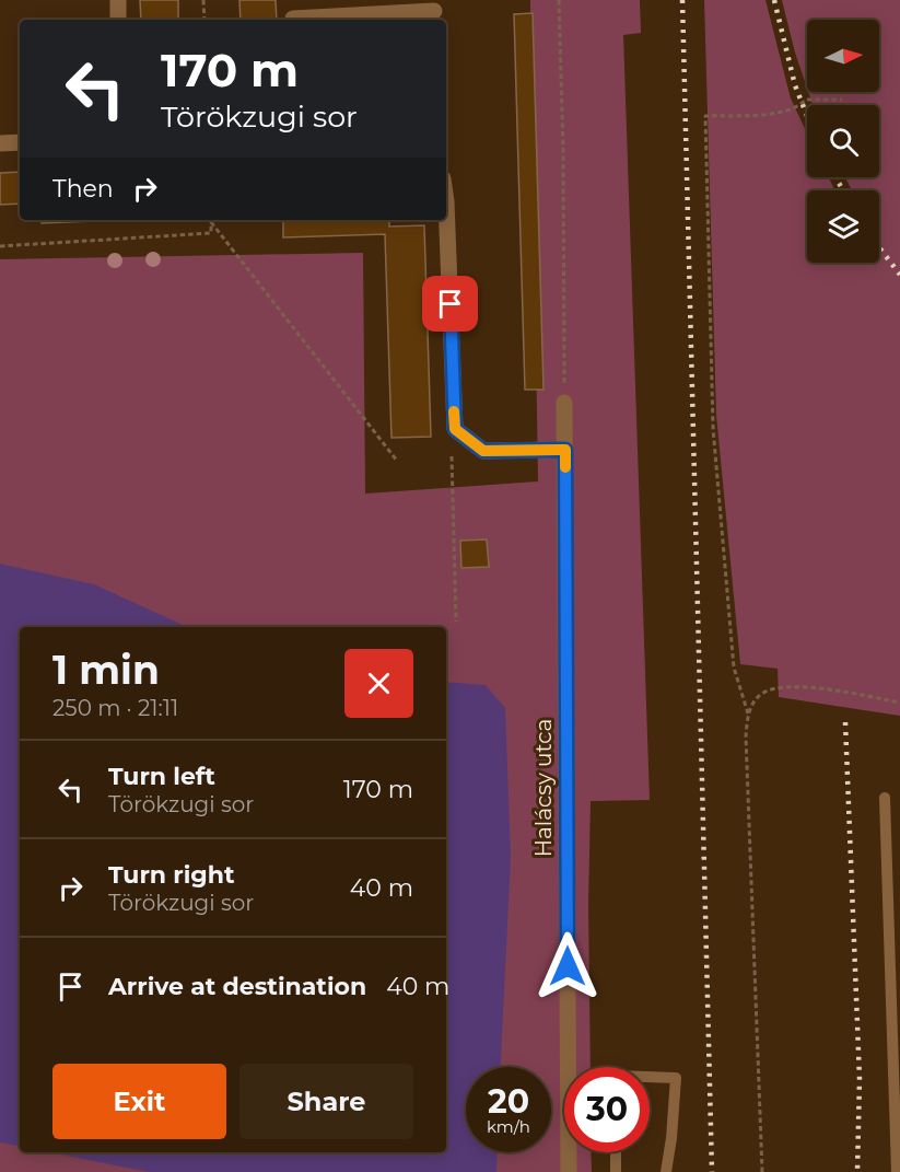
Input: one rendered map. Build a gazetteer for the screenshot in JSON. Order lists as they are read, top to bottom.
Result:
{
  "streets": {
    "street": ["Halácsy utca"]
  },
  "north": "right",
  "page": {
    "turn": ["170 m", "Törökzugi sor"],
    "then": "Then",
    "heading": ["1 min", "250 m · 21:11"],
    "list": [
      {
        "name": "Turn left",
        "note": "Törökzugi sor",
        "value": "170 m"
      },
      {
        "name": "Turn right",
        "note": "Törökzugi sor",
        "value": "40 m"
      },
      {
        "name": "Arrive at destination",
        "value": "40 m"
      }
    ],
    "buttons": ["Exit", "Share"],
    "speed": "20 km/h",
    "limit": "30"
  }
}
